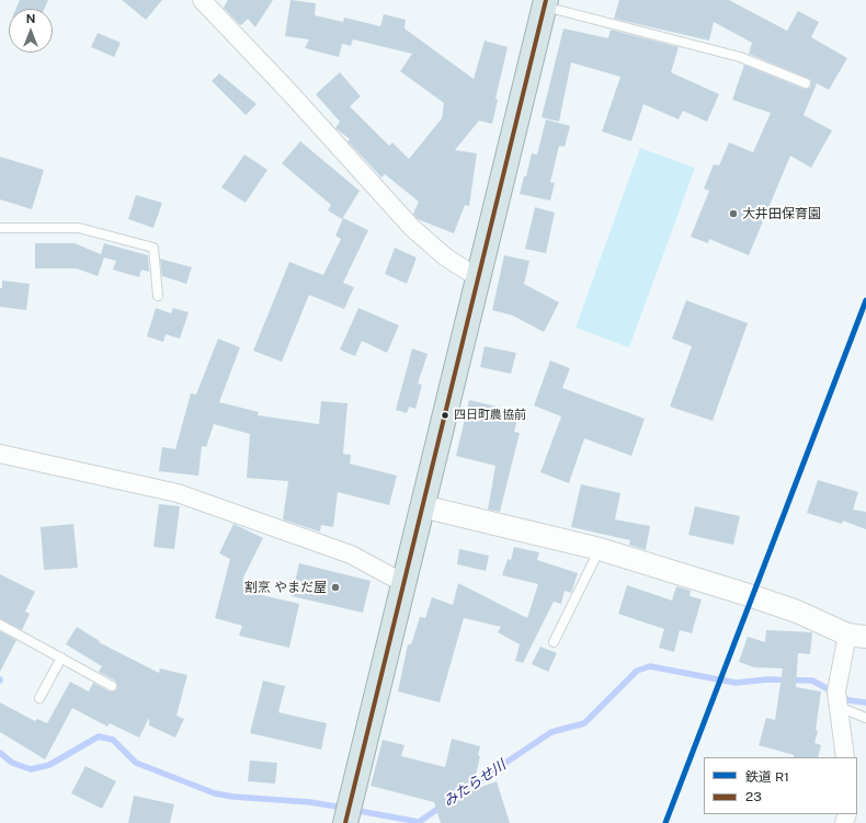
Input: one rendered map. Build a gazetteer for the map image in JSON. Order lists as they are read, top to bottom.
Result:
{
  "water": ["みたらせ川"],
  "places": ["大井田保育園", "四日町農協前", "割烹 やまだ屋"],
  "lines": ["transit line 23", "rail line R1"],
  "legend": ["鉄道 R1", "23"],
  "north": "top"
}
